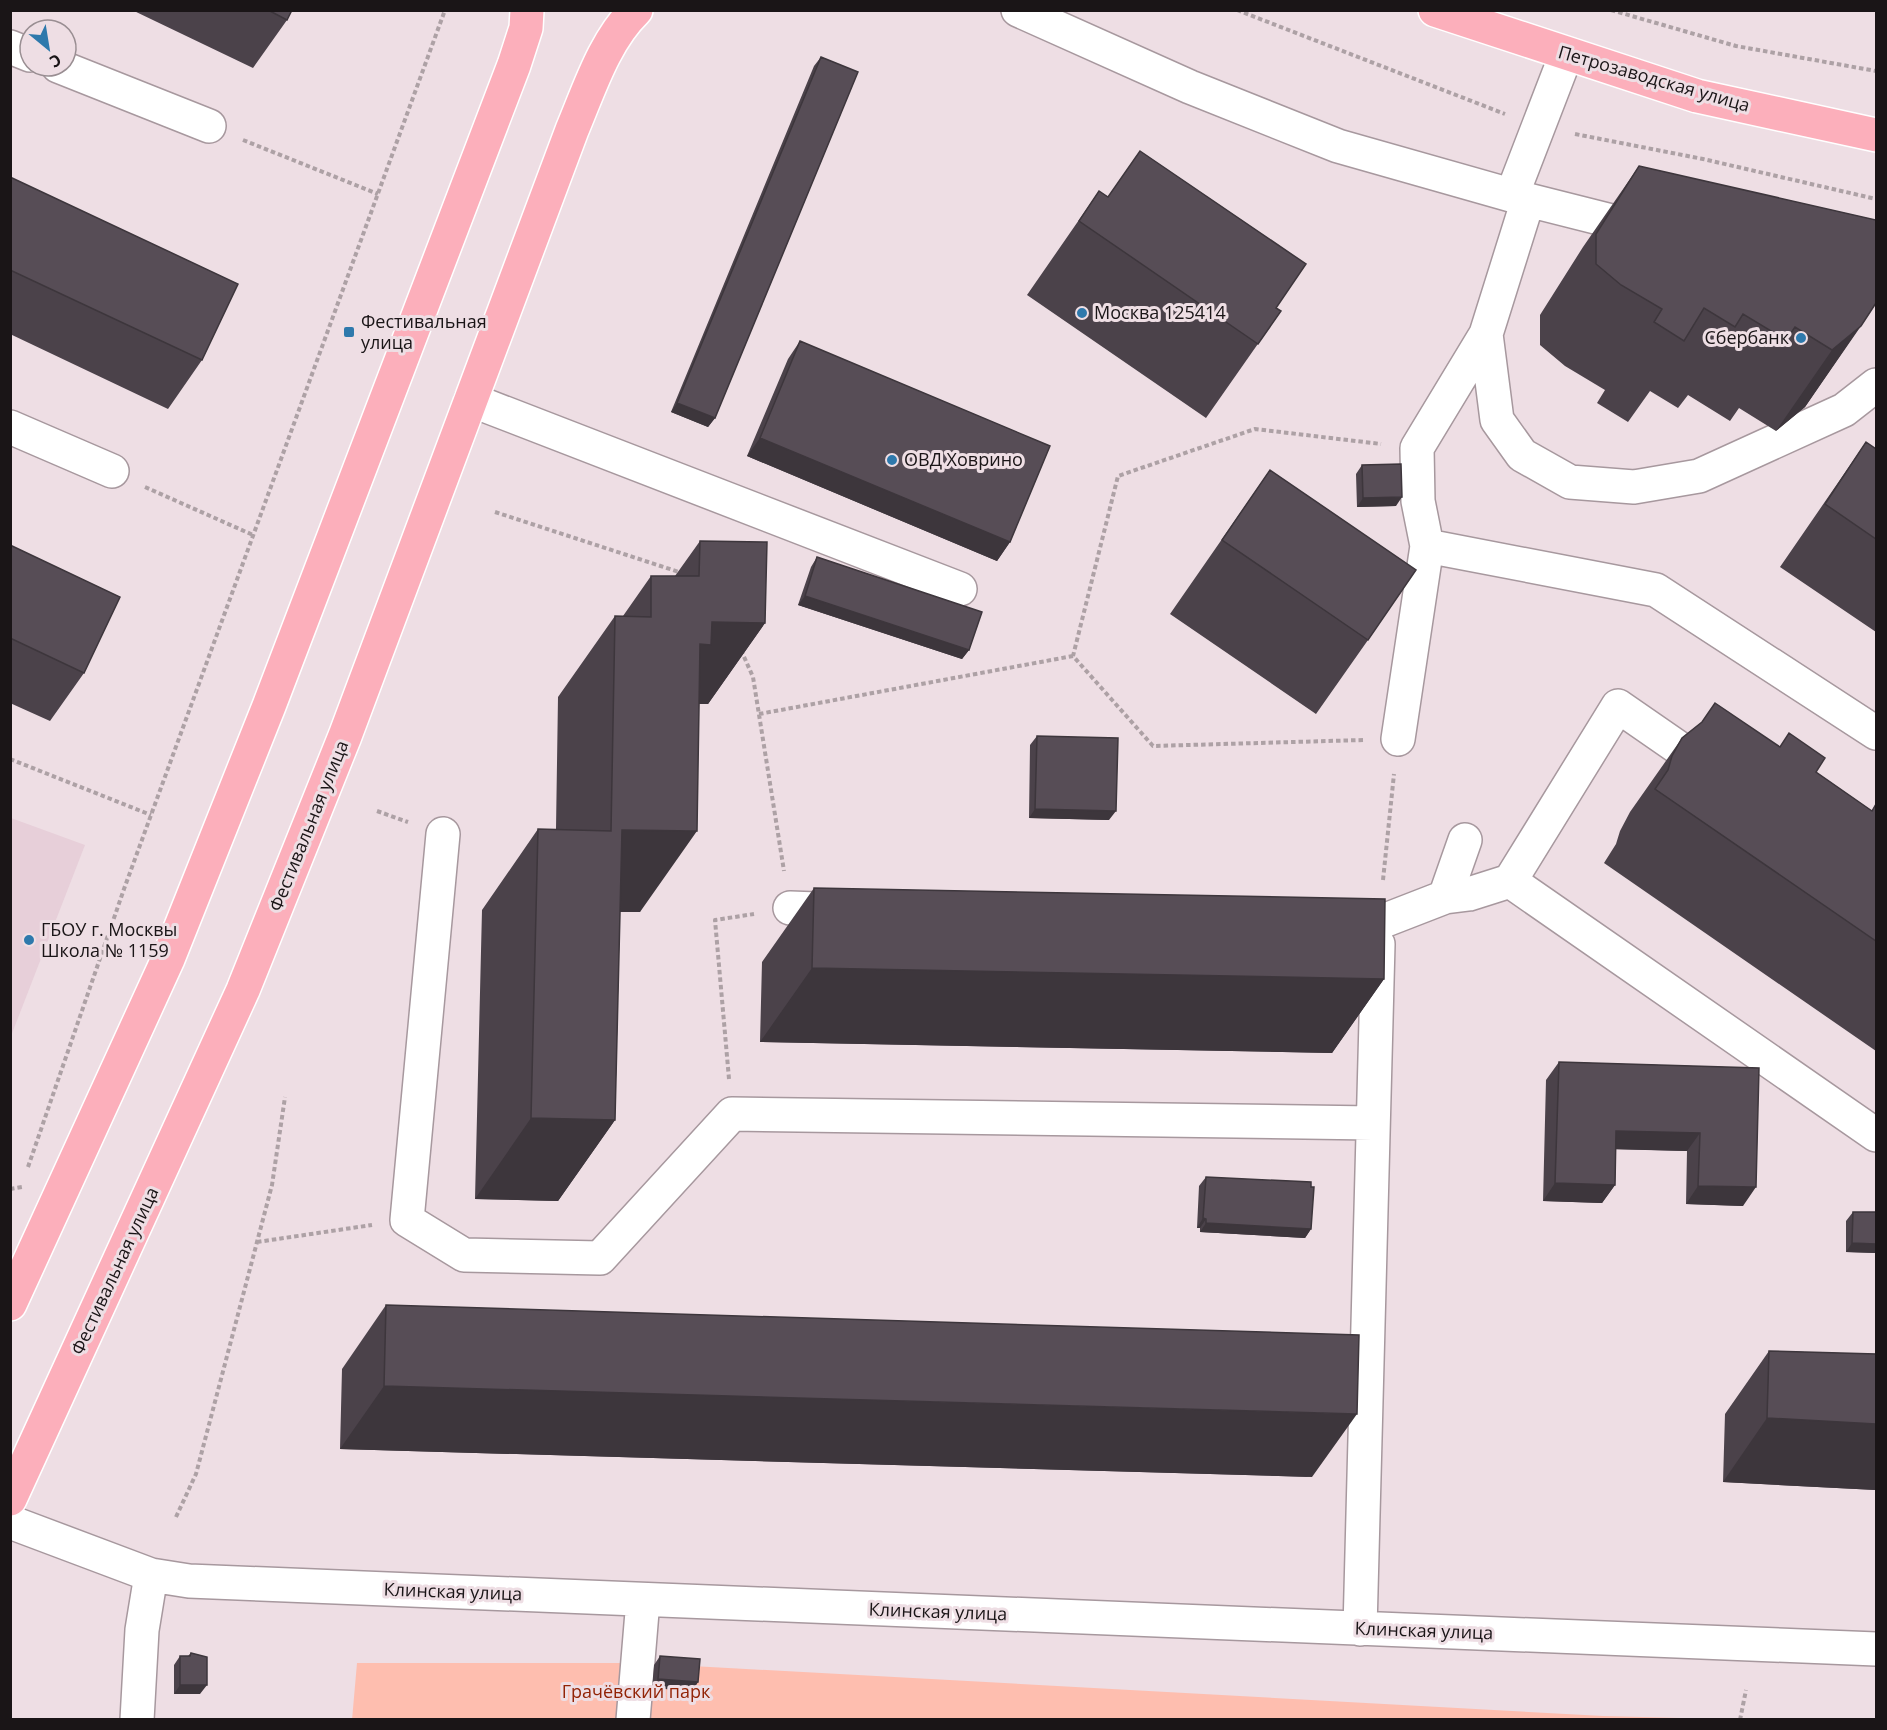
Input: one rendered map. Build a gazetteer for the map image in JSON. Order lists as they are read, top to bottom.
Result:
{
  "streets": {
    "main road": ["Петрозаводская улица", "Фестивальная улица"],
    "street": ["Клинская улица"]
  },
  "parks": ["Грачёвский парк"],
  "places": {
    "other": [
      "Москва 125414",
      "Сбербанк",
      "ОВД Ховрино",
      "ГБОУ г. Москвы Школа № 1159"
    ],
    "transit": ["Фестивальная улица"]
  },
  "north": "bottom right"
}
